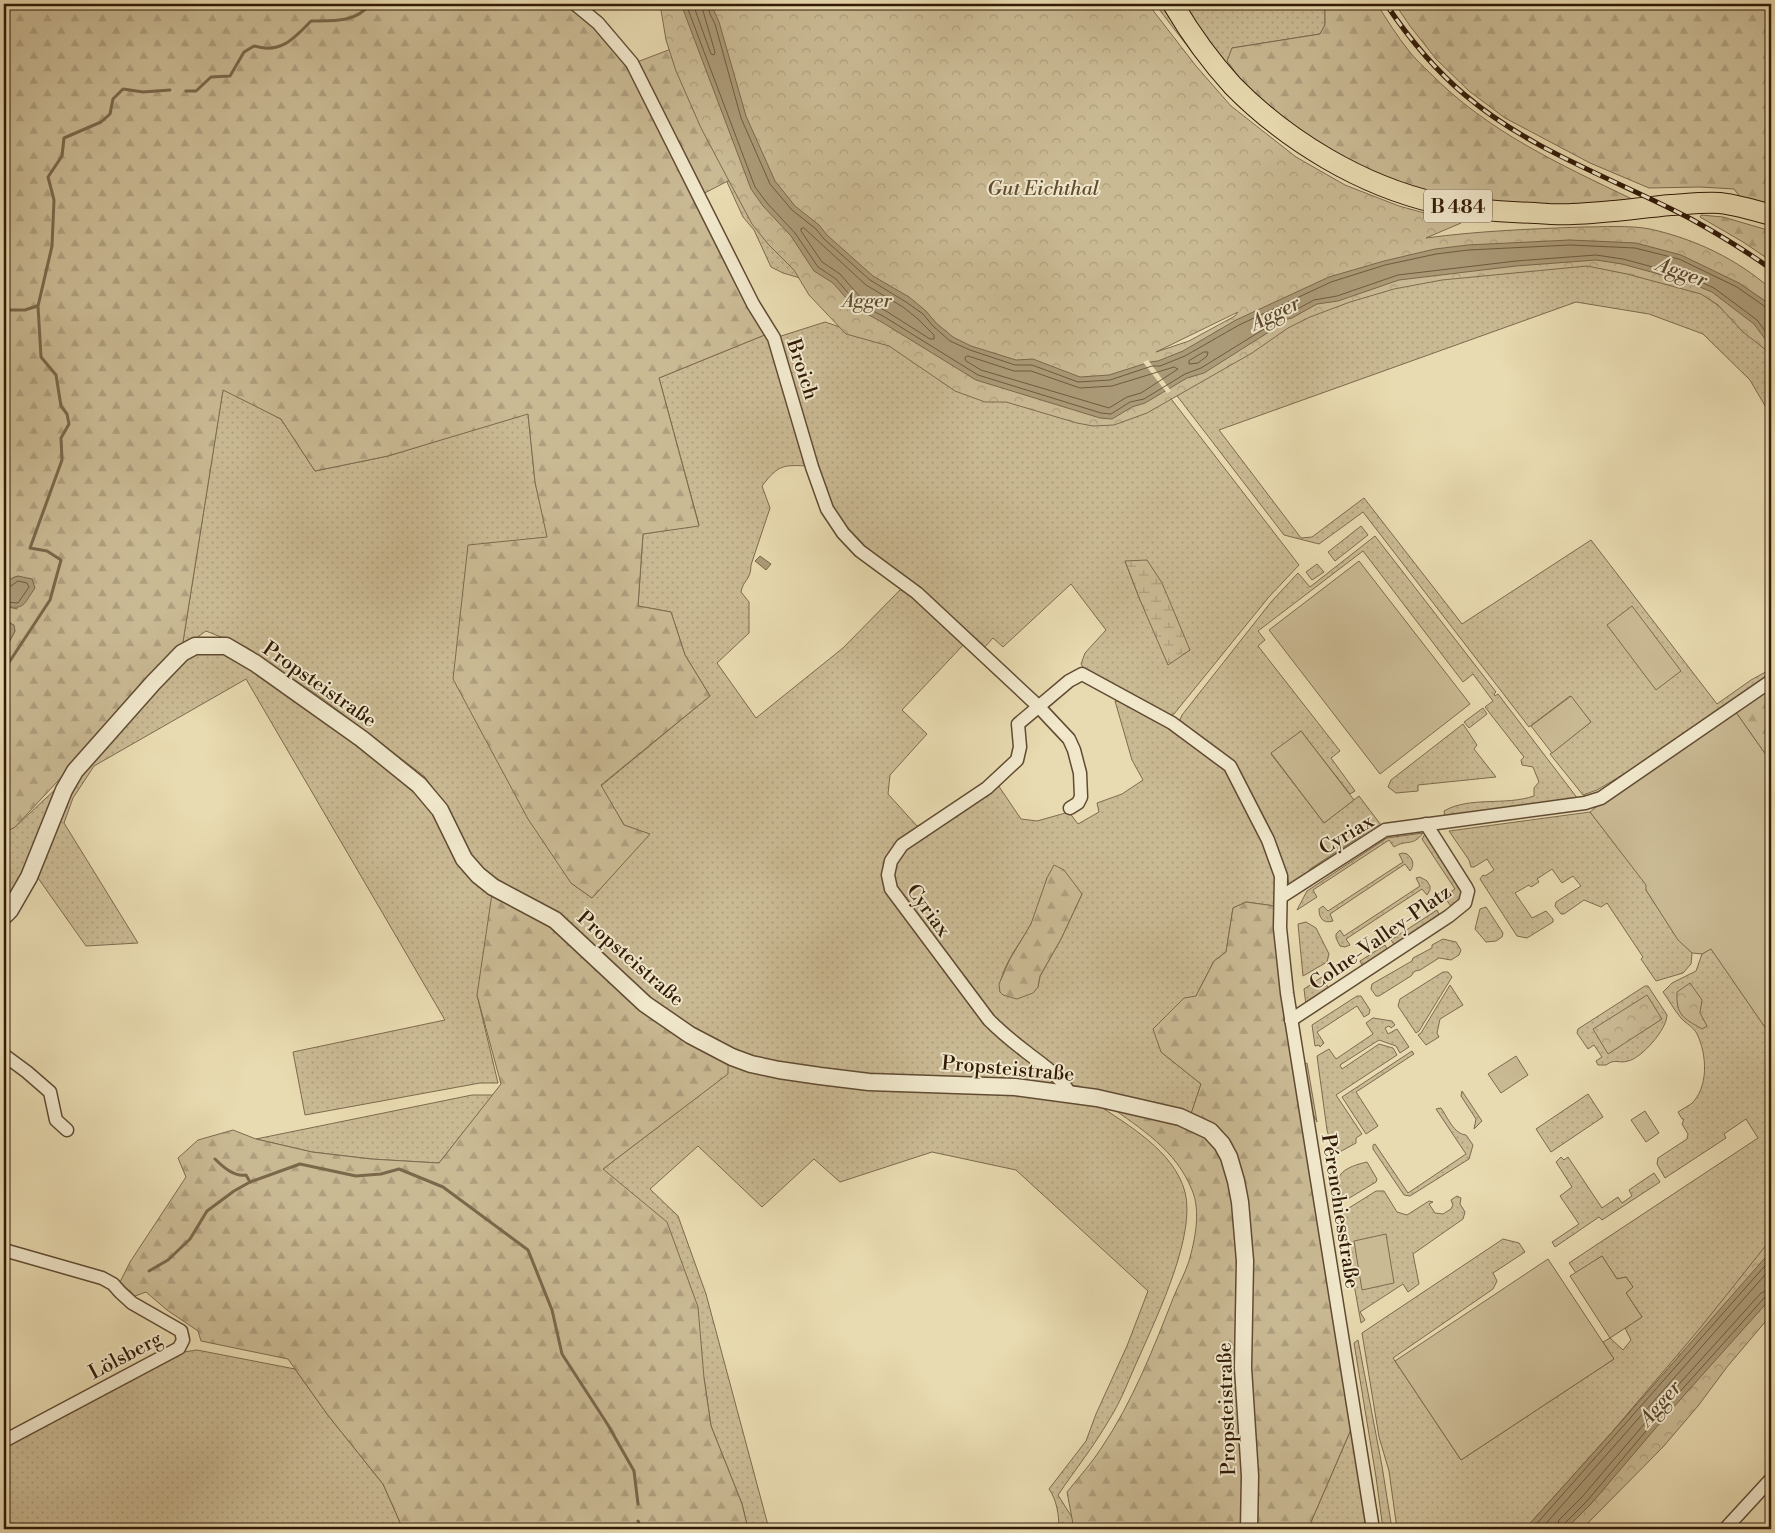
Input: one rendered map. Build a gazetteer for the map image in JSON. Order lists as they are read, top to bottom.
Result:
{
  "streets": {
    "main road": ["B 484"],
    "street": [
      "Broich",
      "Propsteistraße",
      "Cyriax",
      "Colne-Valley-Platz",
      "Pérenchiesstraße",
      "Lölsberg"
    ]
  },
  "crossings": [
    ["Broich", "Cyriax"],
    ["Propsteistraße", "Cyriax"],
    ["Cyriax", "Colne-Valley-Platz"],
    ["Cyriax", "Pérenchiesstraße"],
    ["Colne-Valley-Platz", "Pérenchiesstraße"]
  ],
  "water": ["Agger"],
  "parks": ["Gut Eichthal", "Agger"]
}
